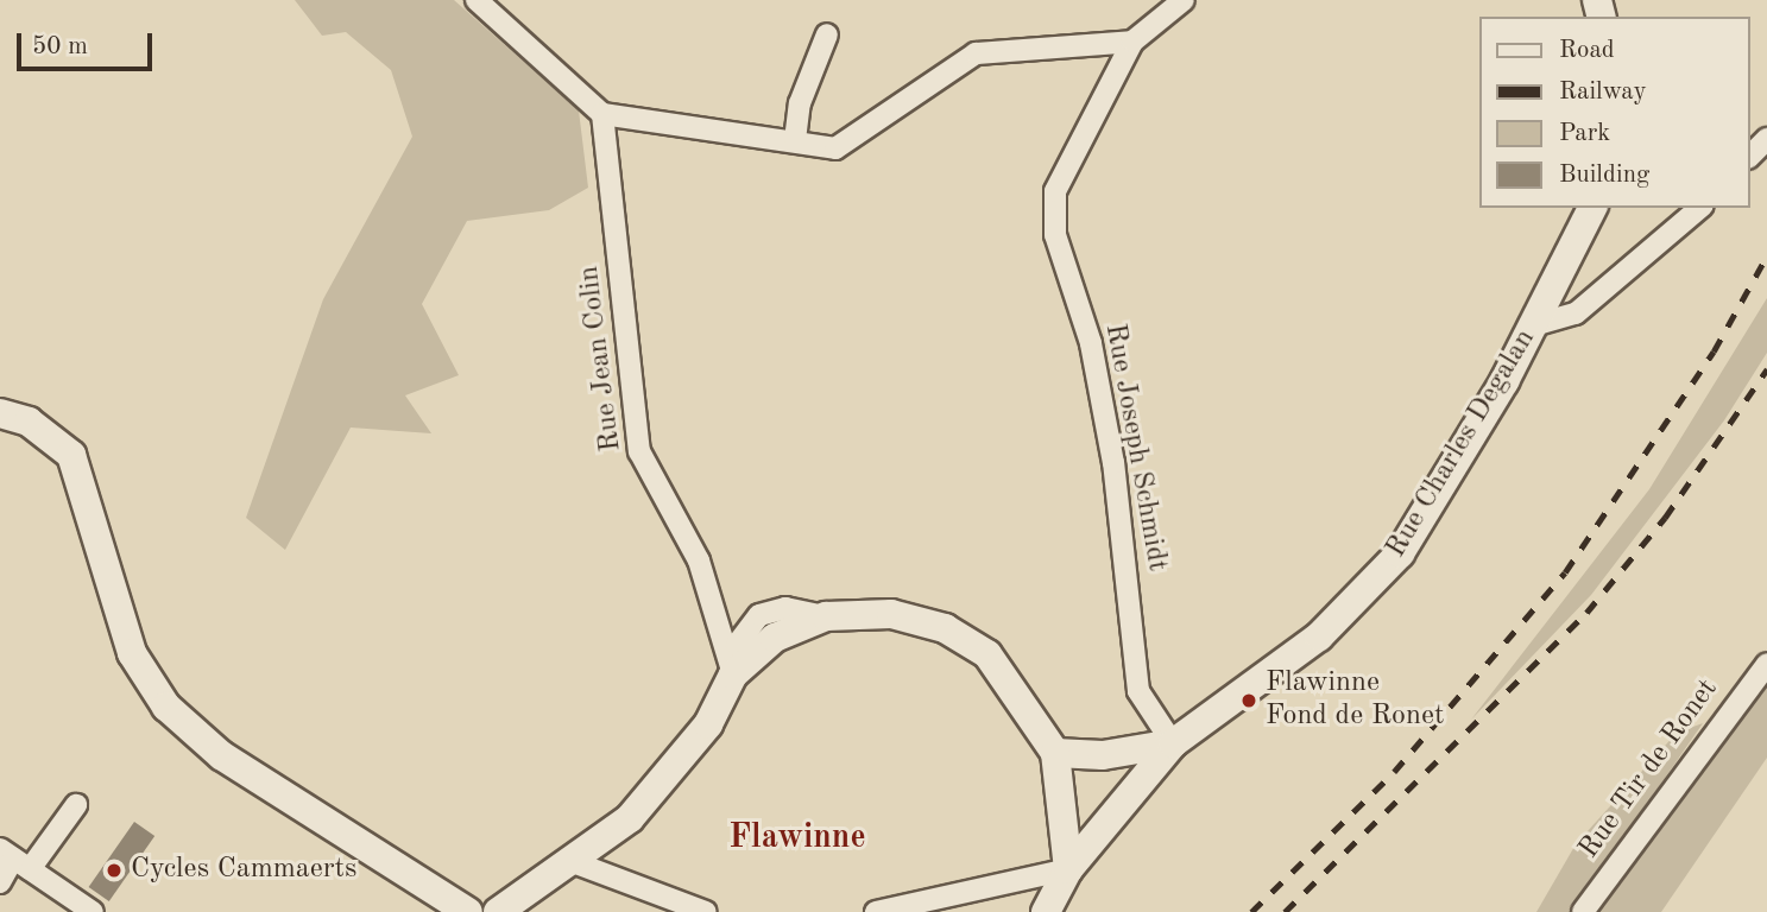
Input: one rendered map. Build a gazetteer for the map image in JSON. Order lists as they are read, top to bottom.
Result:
{
  "streets": {
    "street": [
      "Rue Jean Colin",
      "Rue Charles Degalan",
      "Rue Joseph Schmidt",
      "Rue Tir de Ronet"
    ]
  },
  "crossings": [
    ["Rue Charles Degalan", "Rue Joseph Schmidt"]
  ],
  "districts": ["Flawinne"],
  "places": ["Flawinne Fond de Ronet", "Cycles Cammaerts"],
  "legend": [
    "Road",
    "Railway",
    "Park",
    "Building"
  ],
  "scale_bar": "50 m"
}
